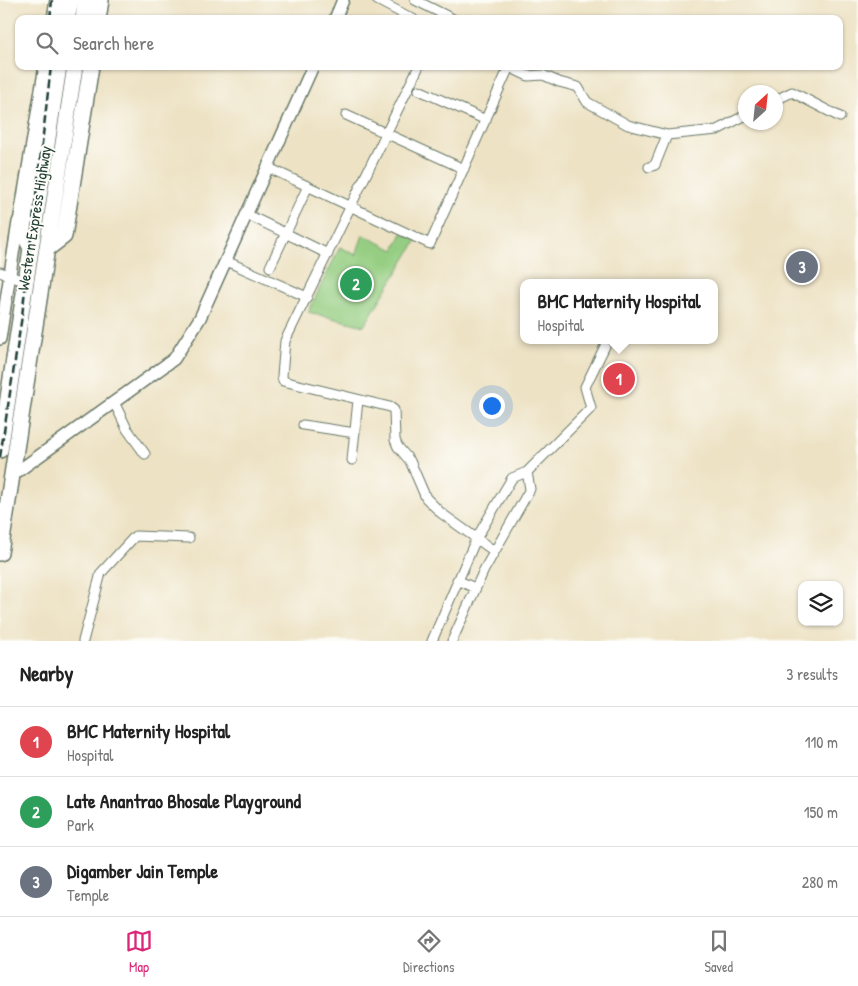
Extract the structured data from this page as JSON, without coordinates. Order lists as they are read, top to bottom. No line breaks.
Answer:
{"streets":{"highway":["Western Express Highway"]},"north":"top right","page":{"search":"Search here","pins":["3","2","1"],"popup":["BMC Maternity Hospital","Hospital"],"heading":["Nearby","3 results"],"list":[{"mark":"1","name":"BMC Maternity Hospital","note":"Hospital","value":"110 m"},{"mark":"2","name":"Late Anantrao Bhosale Playground","note":"Park","value":"150 m"},{"mark":"3","name":"Digamber Jain Temple","note":"Temple","value":"280 m"}],"nav":["Map","Directions","Saved"]}}
